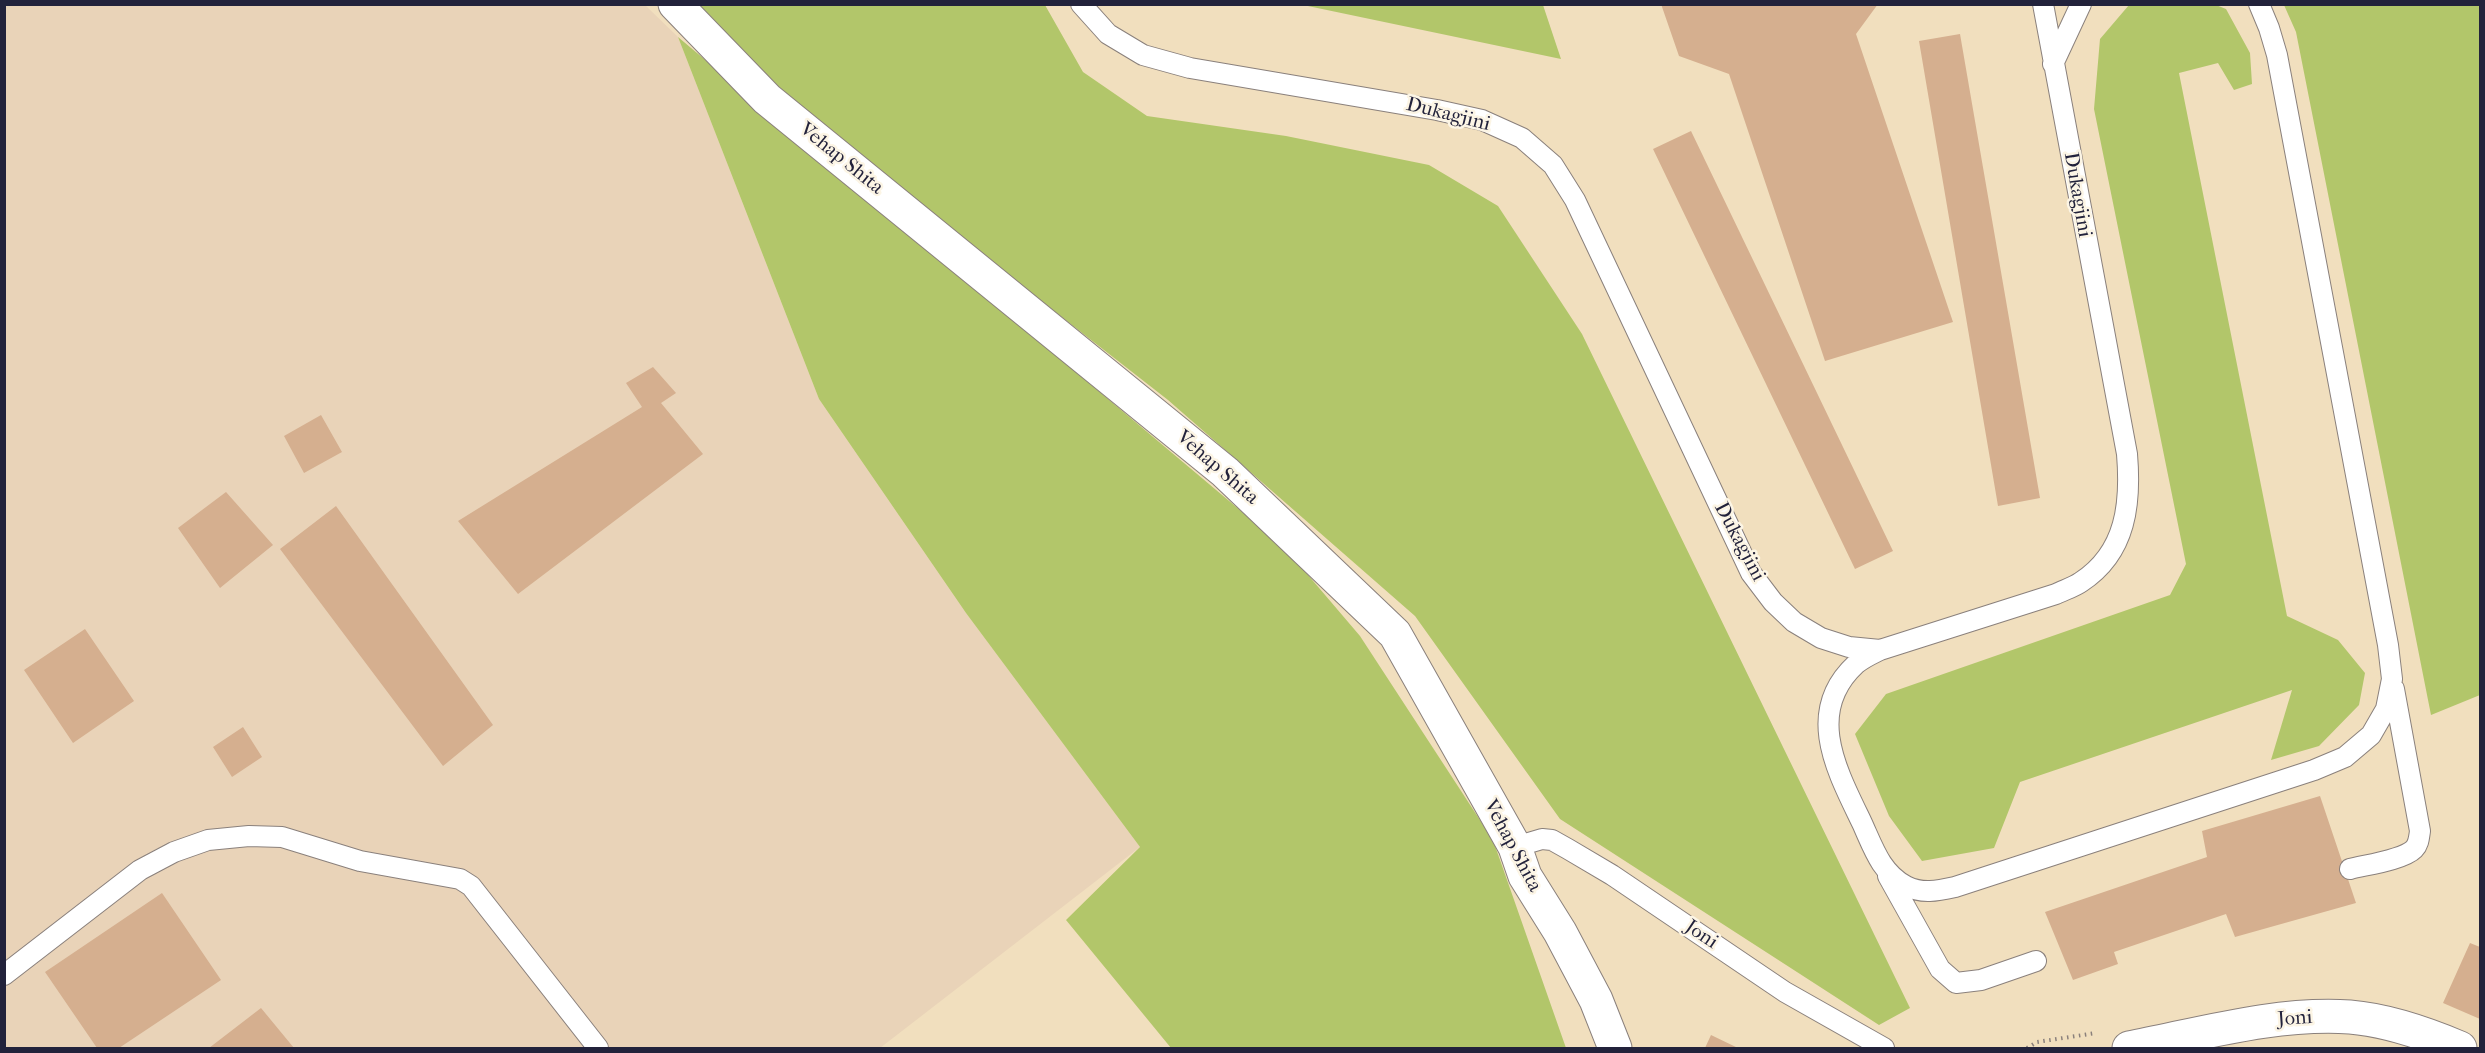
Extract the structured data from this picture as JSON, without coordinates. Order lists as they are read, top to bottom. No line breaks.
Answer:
{"streets":{"street":["Vehap Shita","Joni"],"lane":["Dukagjini"]},"crossings":[["Vehap Shita","Joni"]]}
